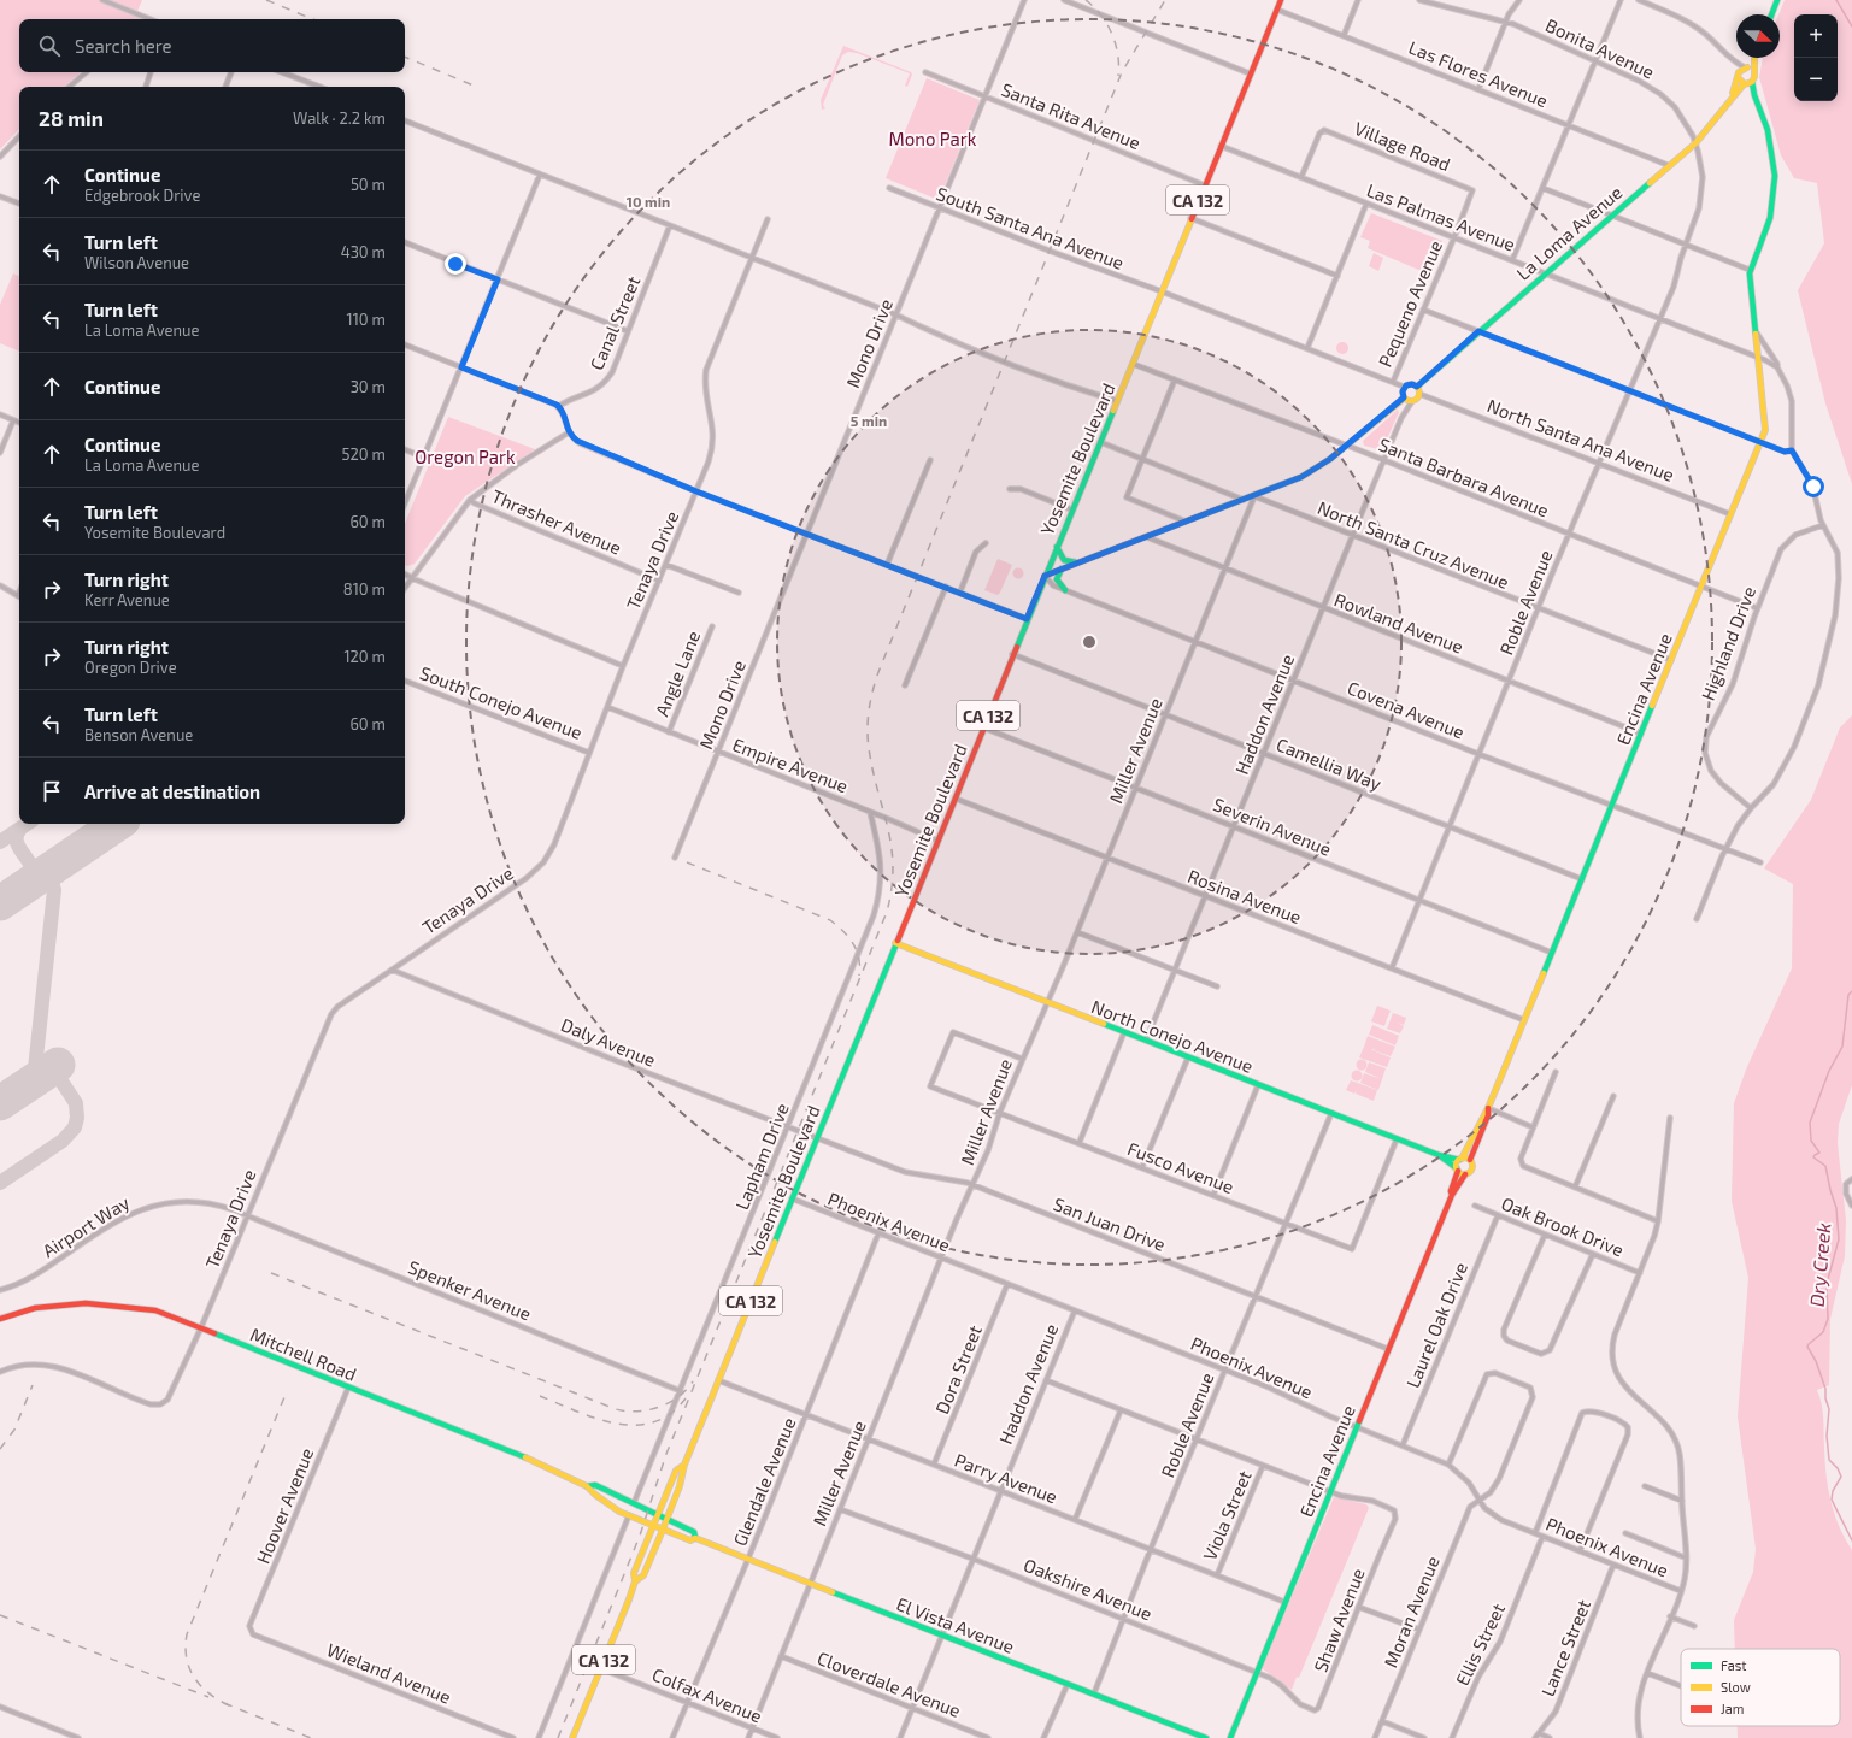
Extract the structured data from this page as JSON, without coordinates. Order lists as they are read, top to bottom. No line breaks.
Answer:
{"streets":{"main road":["CA 132","La Loma Avenue","Yosemite Boulevard","Encina Avenue","North Conejo Avenue","Mitchell Road","El Vista Avenue"],"street":["Bonita Avenue","Las Flores Avenue","Santa Rita Avenue","Village Road","Las Palmas Avenue","South Santa Ana Avenue","Pequeno Avenue","Canal Street","Mono Drive","North Santa Ana Avenue","Santa Barbara Avenue","Thrasher Avenue","North Santa Cruz Avenue","Tenaya Drive","Roble Avenue","Rowland Avenue","Highland Drive","Angle Lane","South Conejo Avenue","Covena Avenue","Haddon Avenue","Miller Avenue","Camellia Way","Empire Avenue","Severin Avenue","Rosina Avenue","Daly Avenue","Lapham Drive","Fusco Avenue","Phoenix Avenue","San Juan Drive","Airport Way","Oak Brook Drive","Spenker Avenue","Laurel Oak Drive","Dora Street","Parry Avenue","Glendale Avenue","Hoover Avenue","Viola Street","Oakshire Avenue","Moran Avenue","Shaw Avenue","Ellis Street","Lance Street","Wieland Avenue","Cloverdale Avenue","Colfax Avenue"]},"crossings":[["Bonita Avenue","La Loma Avenue"],["Bonita Avenue","Roble Avenue"],["Las Flores Avenue","La Loma Avenue"],["Las Flores Avenue","Yosemite Boulevard"],["Santa Rita Avenue","Mono Drive"],["Santa Rita Avenue","Yosemite Boulevard"],["Village Road","Las Palmas Avenue"],["Village Road","Pequeno Avenue"],["Las Palmas Avenue","La Loma Avenue"],["Las Palmas Avenue","Pequeno Avenue"],["Las Palmas Avenue","Yosemite Boulevard"],["Las Palmas Avenue","Roble Avenue"],["Las Palmas Avenue","Encina Avenue"],["South Santa Ana Avenue","Mono Drive"],["South Santa Ana Avenue","Yosemite Boulevard"],["La Loma Avenue","North Santa Ana Avenue"],["La Loma Avenue","Haddon Avenue"],["Mono Drive","Empire Avenue"],["North Santa Ana Avenue","Roble Avenue"],["North Santa Ana Avenue","Encina Avenue"],["North Santa Ana Avenue","Haddon Avenue"],["Yosemite Boulevard","Santa Barbara Avenue"],["Yosemite Boulevard","Covena Avenue"],["Yosemite Boulevard","Camellia Way"],["Yosemite Boulevard","Empire Avenue"],["Yosemite Boulevard","Severin Avenue"],["Yosemite Boulevard","Rosina Avenue"],["Yosemite Boulevard","North Conejo Avenue"],["Yosemite Boulevard","Daly Avenue"],["Yosemite Boulevard","Phoenix Avenue"],["Yosemite Boulevard","San Juan Drive"],["Yosemite Boulevard","Mitchell Road"],["Yosemite Boulevard","Parry Avenue"],["Yosemite Boulevard","El Vista Avenue"],["Yosemite Boulevard","Colfax Avenue"],["Santa Barbara Avenue","Roble Avenue"],["Santa Barbara Avenue","Highland Drive"],["Santa Barbara Avenue","Encina Avenue"],["Santa Barbara Avenue","Haddon Avenue"],["Thrasher Avenue","Tenaya Drive"],["North Santa Cruz Avenue","Roble Avenue"],["North Santa Cruz Avenue","Encina Avenue"],["North Santa Cruz Avenue","Haddon Avenue"],["North Santa Cruz Avenue","Miller Avenue"],["Tenaya Drive","South Conejo Avenue"],["Tenaya Drive","Empire Avenue"],["Tenaya Drive","Daly Avenue"],["Tenaya Drive","Airport Way"],["Tenaya Drive","Spenker Avenue"],["Tenaya Drive","Mitchell Road"],["Roble Avenue","Rowland Avenue"],["Roble Avenue","Covena Avenue"],["Roble Avenue","Camellia Way"],["Roble Avenue","Severin Avenue"],["Roble Avenue","Rosina Avenue"],["Roble Avenue","North Conejo Avenue"],["Roble Avenue","Fusco Avenue"],["Roble Avenue","Phoenix Avenue"],["Roble Avenue","San Juan Drive"],["Roble Avenue","Parry Avenue"],["Roble Avenue","Oakshire Avenue"],["Roble Avenue","El Vista Avenue"],["Rowland Avenue","Encina Avenue"],["Rowland Avenue","Haddon Avenue"],["Rowland Avenue","Miller Avenue"],["Angle Lane","Empire Avenue"],["Encina Avenue","Covena Avenue"],["Encina Avenue","Camellia Way"],["Encina Avenue","Severin Avenue"],["Encina Avenue","Rosina Avenue"],["Encina Avenue","North Conejo Avenue"],["Encina Avenue","Phoenix Avenue"],["Encina Avenue","San Juan Drive"],["Encina Avenue","Parry Avenue"],["Encina Avenue","Oakshire Avenue"],["Encina Avenue","Shaw Avenue"],["Covena Avenue","Haddon Avenue"],["Covena Avenue","Miller Avenue"],["Haddon Avenue","Camellia Way"],["Haddon Avenue","Severin Avenue"],["Haddon Avenue","Rosina Avenue"],["Haddon Avenue","North Conejo Avenue"],["Haddon Avenue","Phoenix Avenue"],["Haddon Avenue","Parry Avenue"],["Haddon Avenue","Oakshire Avenue"],["Haddon Avenue","El Vista Avenue"],["Haddon Avenue","Cloverdale Avenue"],["Miller Avenue","Camellia Way"],["Miller Avenue","Severin Avenue"],["Miller Avenue","Rosina Avenue"],["Miller Avenue","North Conejo Avenue"],["Miller Avenue","Fusco Avenue"],["Miller Avenue","Phoenix Avenue"],["Miller Avenue","San Juan Drive"],["Miller Avenue","Parry Avenue"],["Miller Avenue","Oakshire Avenue"],["Miller Avenue","El Vista Avenue"],["Miller Avenue","Cloverdale Avenue"],["Miller Avenue","Colfax Avenue"],["Empire Avenue","Lapham Drive"],["North Conejo Avenue","Fusco Avenue"],["Daly Avenue","Lapham Drive"],["Daly Avenue","San Juan Drive"],["Lapham Drive","Spenker Avenue"],["Lapham Drive","Mitchell Road"],["Phoenix Avenue","Laurel Oak Drive"],["Phoenix Avenue","Dora Street"],["Phoenix Avenue","Glendale Avenue"],["Phoenix Avenue","Moran Avenue"],["Phoenix Avenue","Ellis Street"],["Phoenix Avenue","Lance Street"],["Airport Way","Spenker Avenue"],["Oak Brook Drive","Laurel Oak Drive"],["Mitchell Road","Hoover Avenue"],["Mitchell Road","El Vista Avenue"],["Dora Street","Parry Avenue"],["Parry Avenue","Glendale Avenue"],["Parry Avenue","Viola Street"],["Glendale Avenue","El Vista Avenue"],["Glendale Avenue","Colfax Avenue"],["Hoover Avenue","Wieland Avenue"],["Oakshire Avenue","Shaw Avenue"]],"water":["Dry Creek"],"parks":["Mono Park","Oregon Park"],"legend":["Fast","Slow","Jam"],"north":"right","page":{"map_buttons":["+","−"],"search":"Search here","heading":["28 min","Walk · 2.2 km"],"list":[["Continue","Edgebrook Drive","50 m"],["Turn left","Wilson Avenue","430 m"],["Turn left","La Loma Avenue","110 m"],["Continue","30 m"],["Continue","La Loma Avenue","520 m"],["Turn left","Yosemite Boulevard","60 m"],["Turn right","Kerr Avenue","810 m"],["Turn right","Oregon Drive","120 m"],["Turn left","Benson Avenue","60 m"],"Arrive at destination"]},"rings":["10 min","5 min"]}
